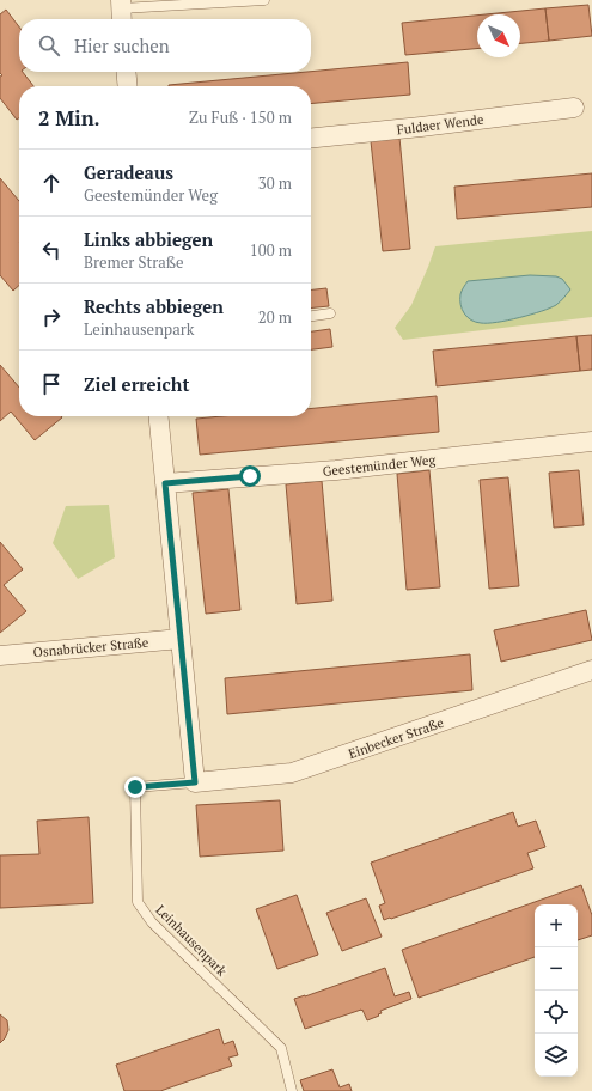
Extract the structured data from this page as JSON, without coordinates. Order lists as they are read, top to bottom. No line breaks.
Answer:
{"streets":{"street":["Fuldaer Wende","Geestemünder Weg","Osnabrücker Straße","Einbecker Straße"],"lane":["Leinhausenpark"]},"crossings":[["Einbecker Straße","Leinhausenpark"]],"north":"bottom right","page":{"search":"Hier suchen","heading":["2 Min.","Zu Fuß · 150 m"],"list":[["Geradeaus","Geestemünder Weg","30 m"],["Links abbiegen","Bremer Straße","100 m"],["Rechts abbiegen","Leinhausenpark","20 m"],"Ziel erreicht"],"map_buttons":["+","−"]}}
